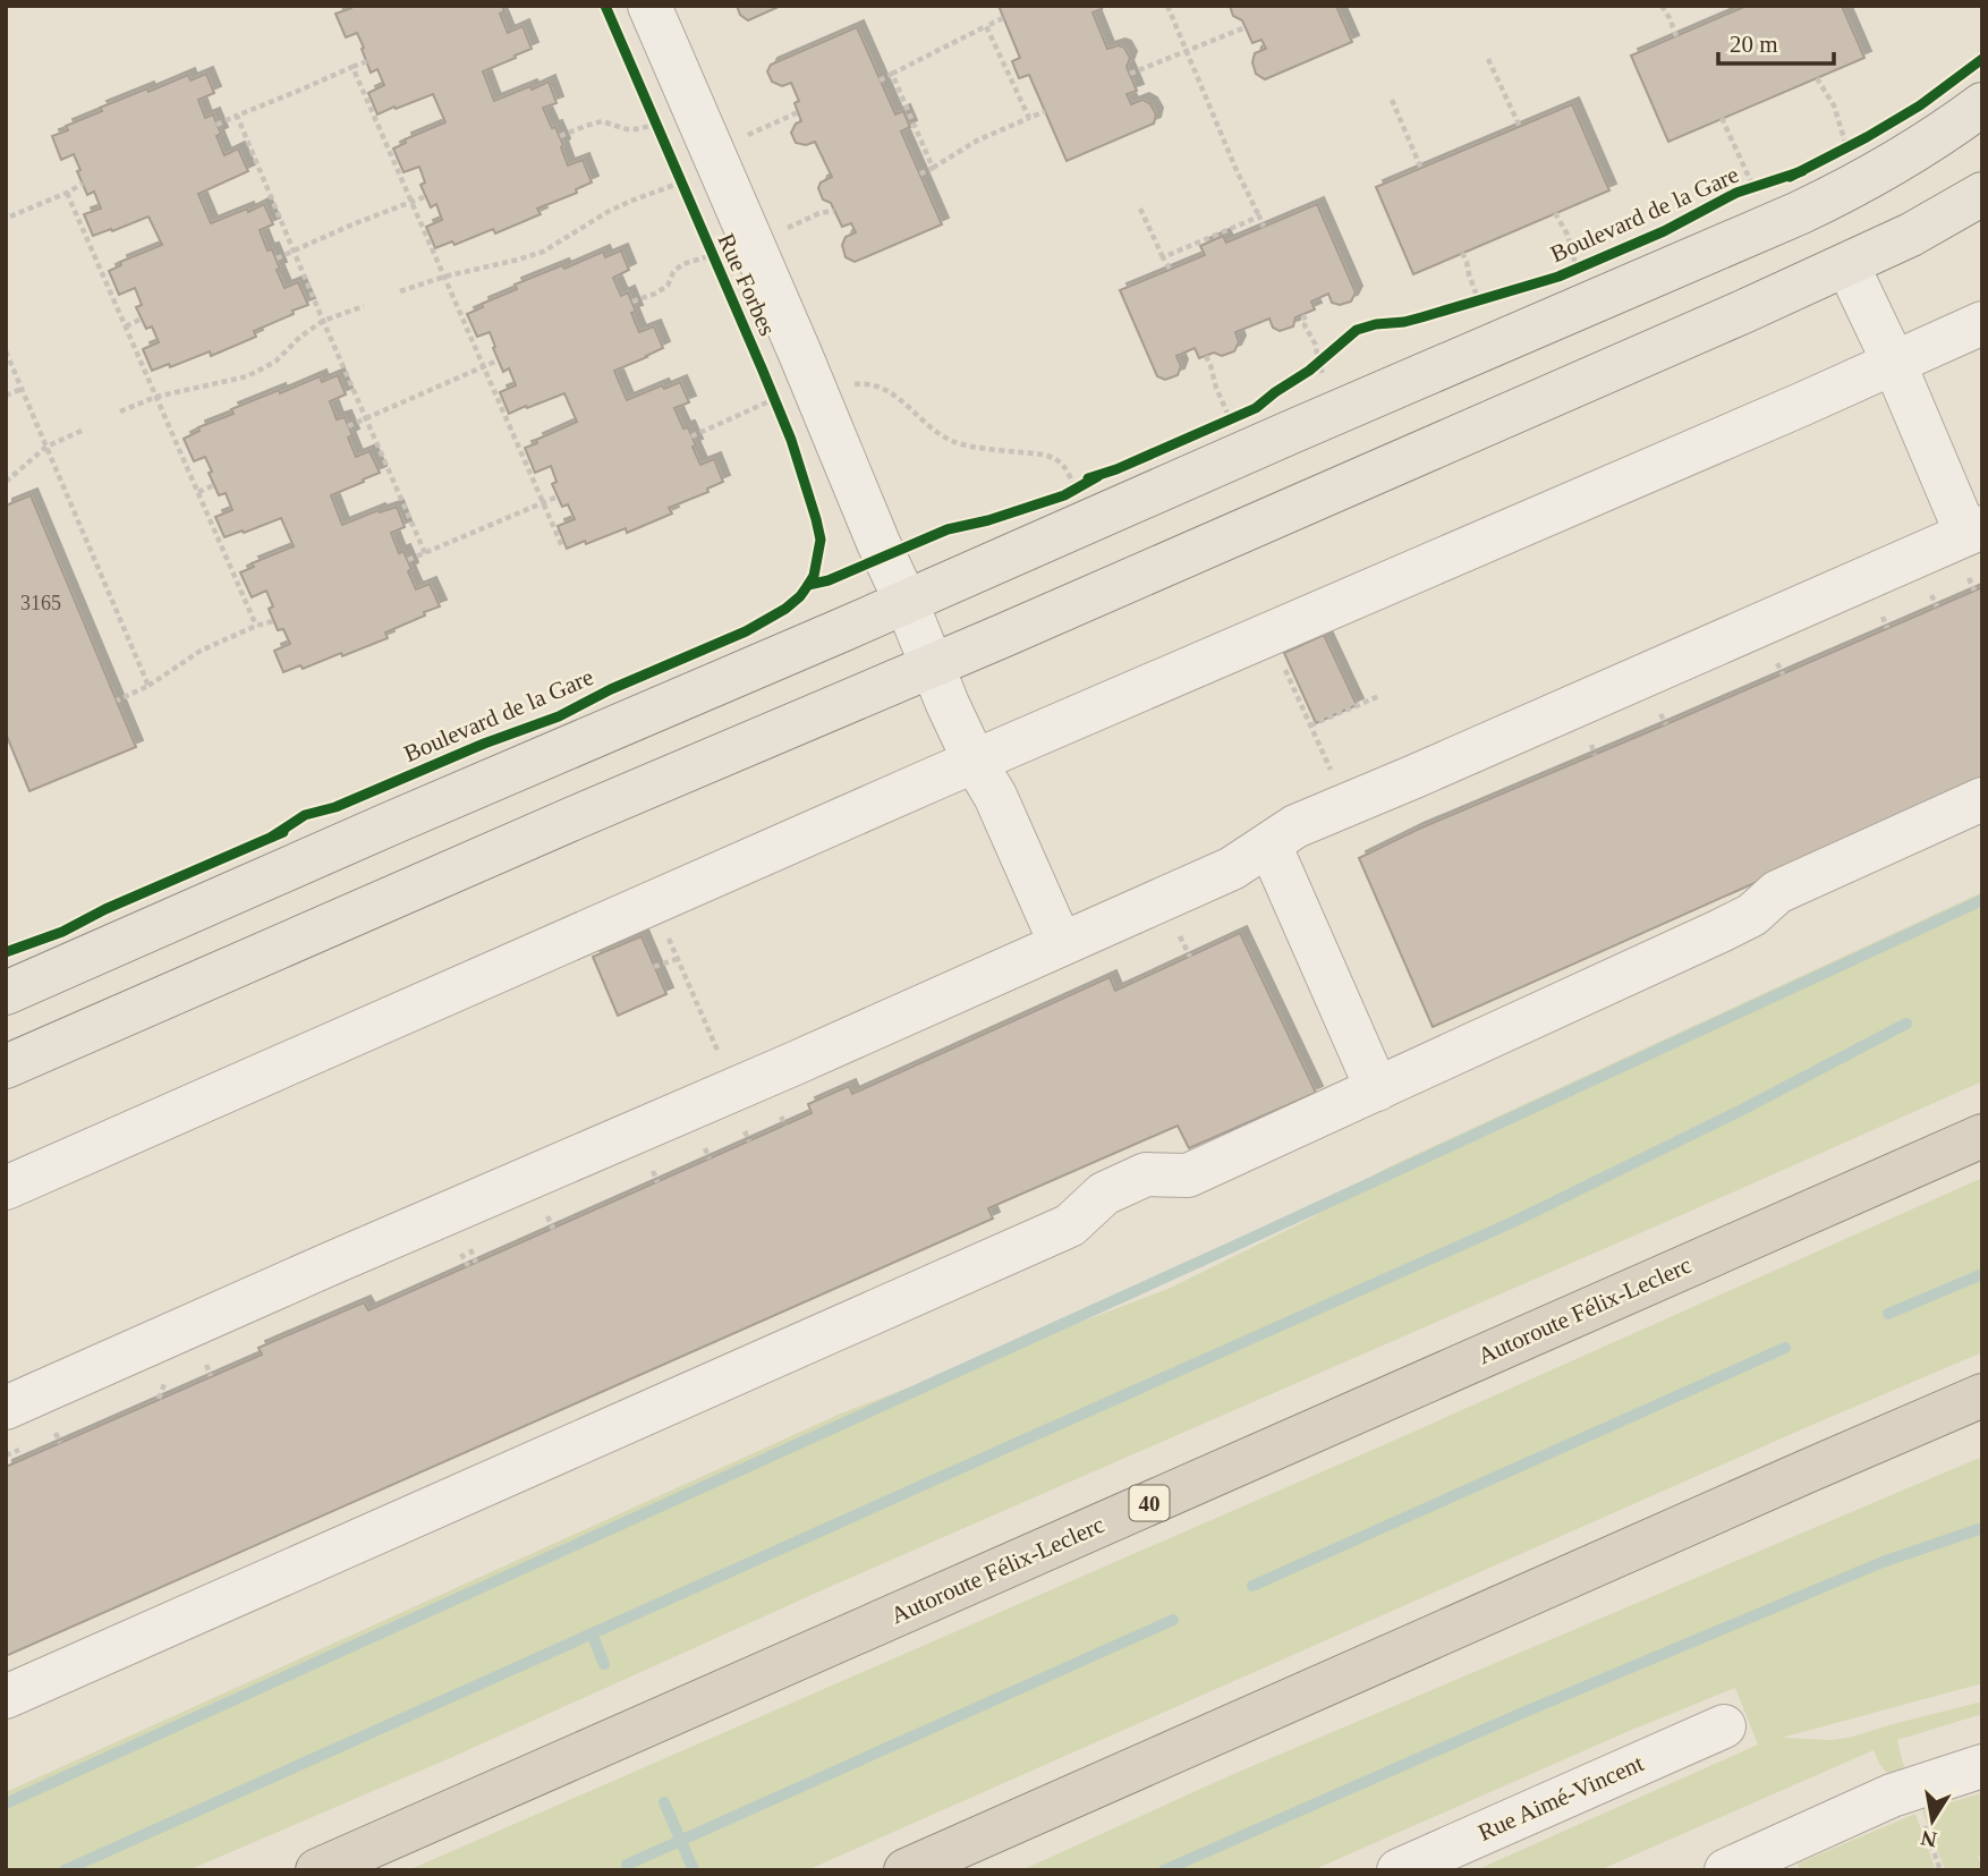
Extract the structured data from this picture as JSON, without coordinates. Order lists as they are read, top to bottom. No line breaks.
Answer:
{"streets":{"highway":["Autoroute Félix-Leclerc","40"],"street":["Rue Forbes","Rue Aimé-Vincent"],"cycle path":["Boulevard de la Gare"]},"house_numbers":["3165"],"scale_bar":"20 m","north":"bottom"}
